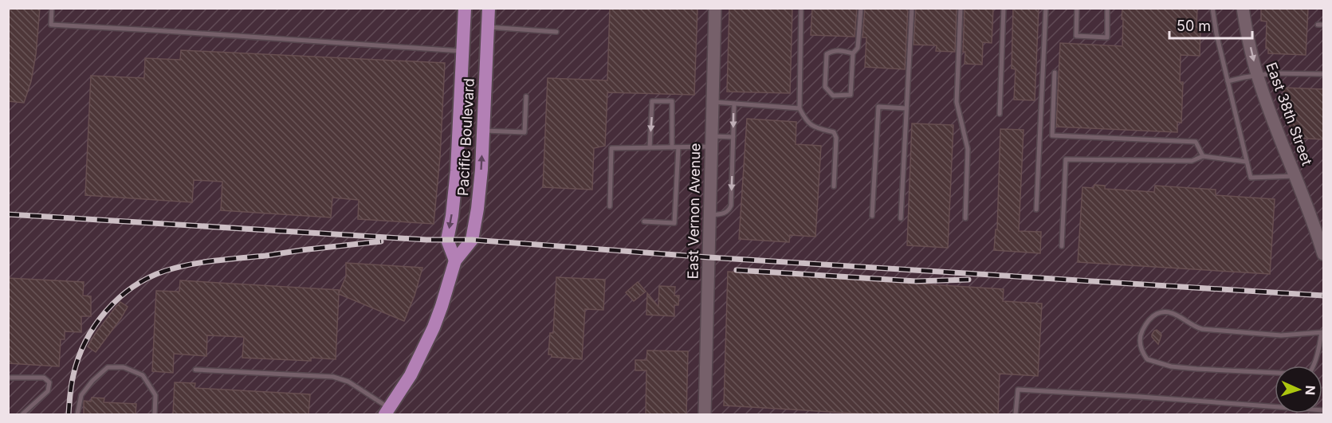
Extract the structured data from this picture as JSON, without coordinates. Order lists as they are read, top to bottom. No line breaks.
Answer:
{"streets":{"main road":["Pacific Boulevard"],"street":["East 38th Street","East Vernon Avenue"]},"scale_bar":"50 m","north":"right"}
